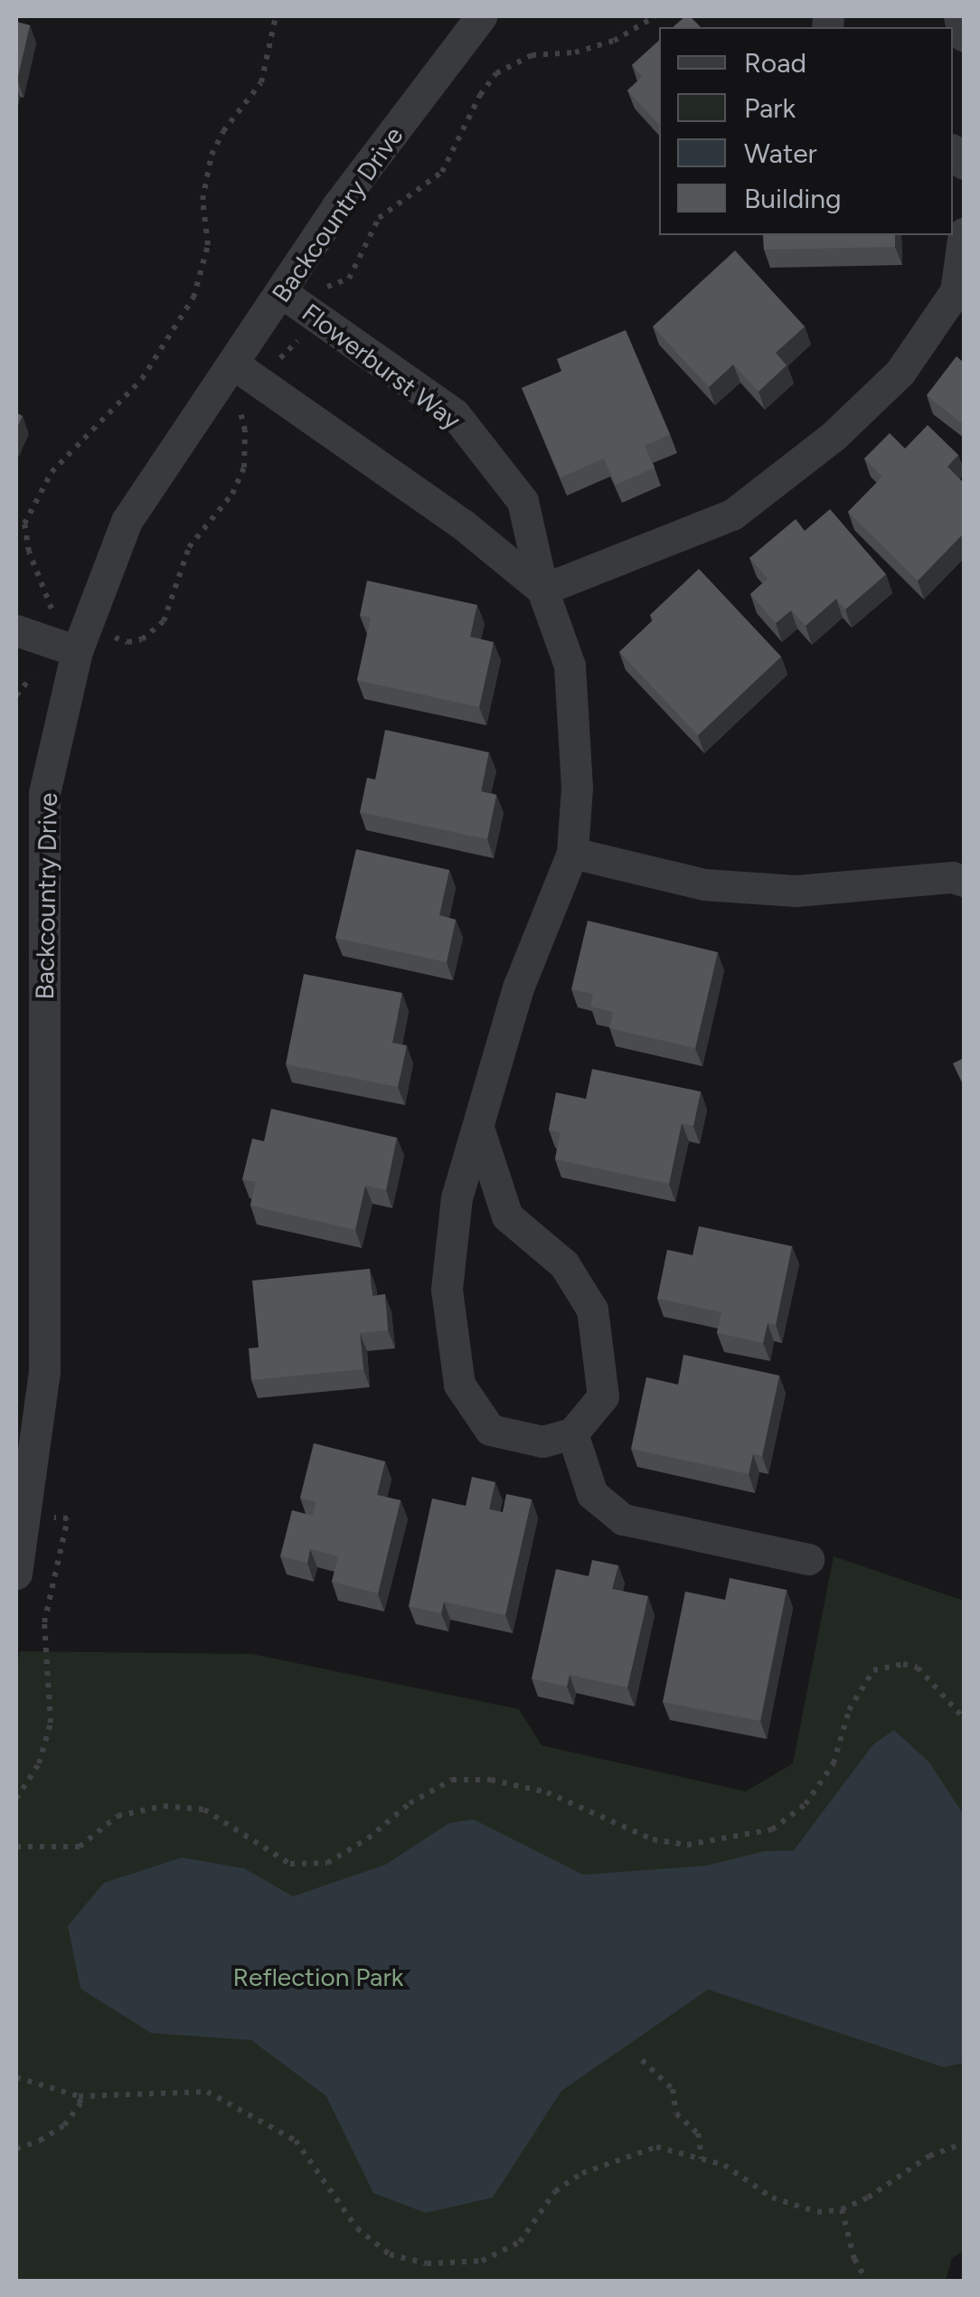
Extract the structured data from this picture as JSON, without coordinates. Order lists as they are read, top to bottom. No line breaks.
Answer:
{"streets":{"street":["Backcountry Drive","Flowerburst Way"]},"crossings":[["Backcountry Drive","Flowerburst Way"]],"parks":["Reflection Park"],"legend":["Road","Park","Water","Building"]}
